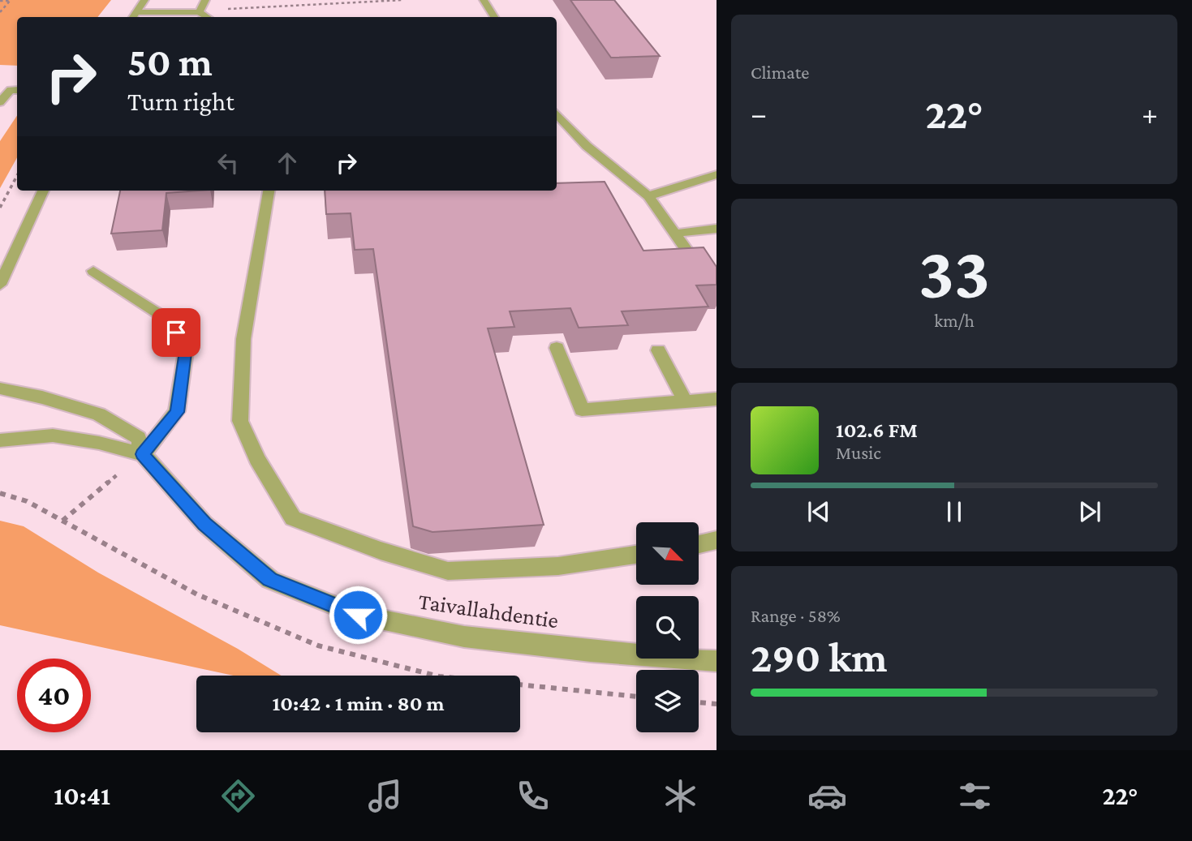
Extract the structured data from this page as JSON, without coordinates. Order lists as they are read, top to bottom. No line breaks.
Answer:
{"streets":{"street":["Taivallahdentie"]},"north":"bottom right","page":{"tile":["Climate",["33","km/h"],["Range · 58%","290 km"]],"turn":["50 m","Turn right"],"heat":["−","22°","+"],"song":["102.6 FM","Music"],"limit":"40","trip":"10:42 · 1 min · 80 m","tabs":["10:41","22°"]}}
